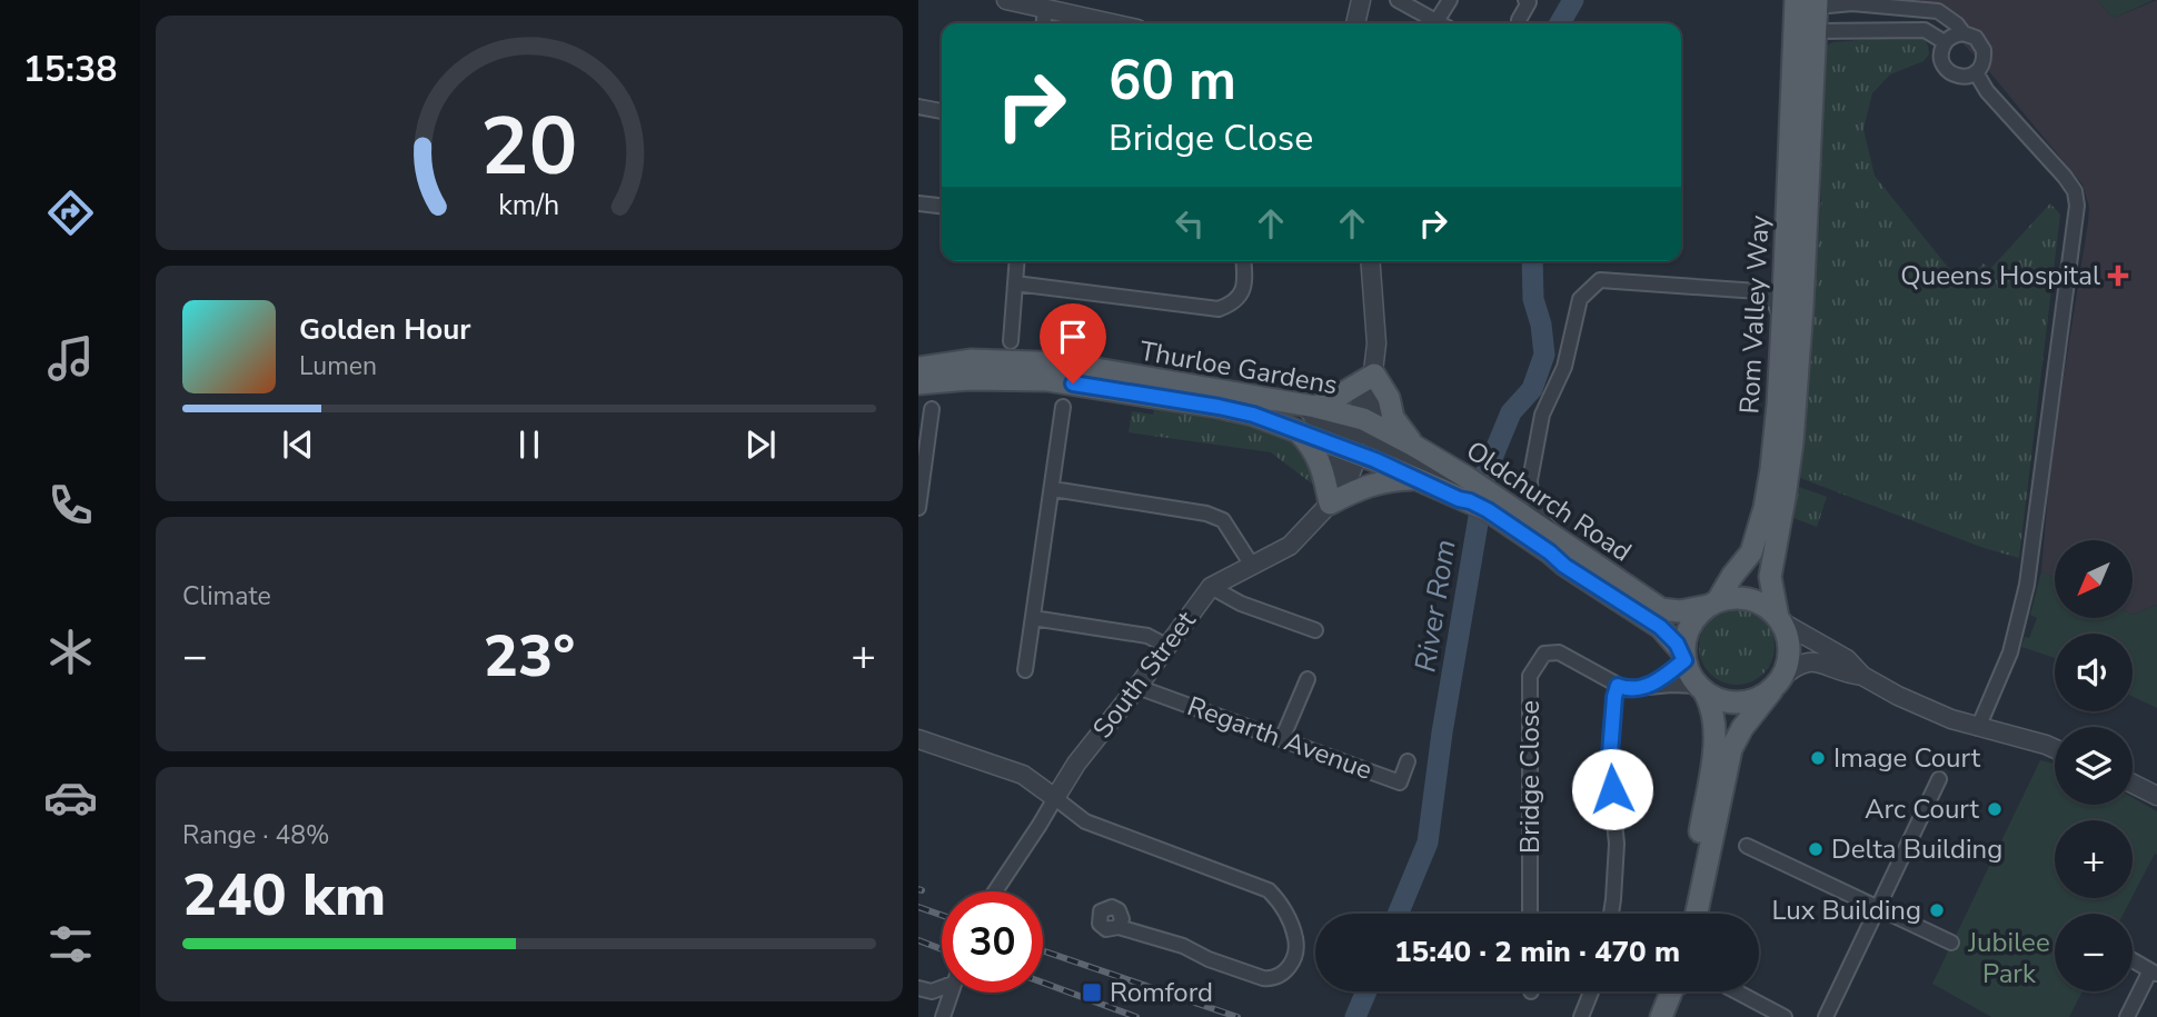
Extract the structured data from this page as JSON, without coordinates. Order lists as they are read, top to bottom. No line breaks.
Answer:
{"streets":{"main road":["Rom Valley Way","Thurloe Gardens","Oldchurch Road"],"street":["South Street","Regarth Avenue","Bridge Close"]},"crossings":[["Rom Valley Way","Oldchurch Road"],["Rom Valley Way","Bridge Close"],["Thurloe Gardens","Oldchurch Road"],["Thurloe Gardens","South Street"],["Oldchurch Road","South Street"],["Oldchurch Road","Bridge Close"],["South Street","Regarth Avenue"]],"water":["River Rom"],"parks":["Jubilee Park"],"places":{"health":["Queens Hospital"],"other":["Image Court","Arc Court","Delta Building","Lux Building"],"transit":["Romford"]},"north":"bottom left","page":{"tabs":"15:38","turn":["60 m","Bridge Close"],"song":["Golden Hour","Lumen"],"tile":["Climate",["Range · 48%","240 km"]],"map_buttons":["+","−"],"heat":["−","23°","+"],"limit":"30","trip":"15:40 · 2 min · 470 m","gauge":["20","km/h"]}}
